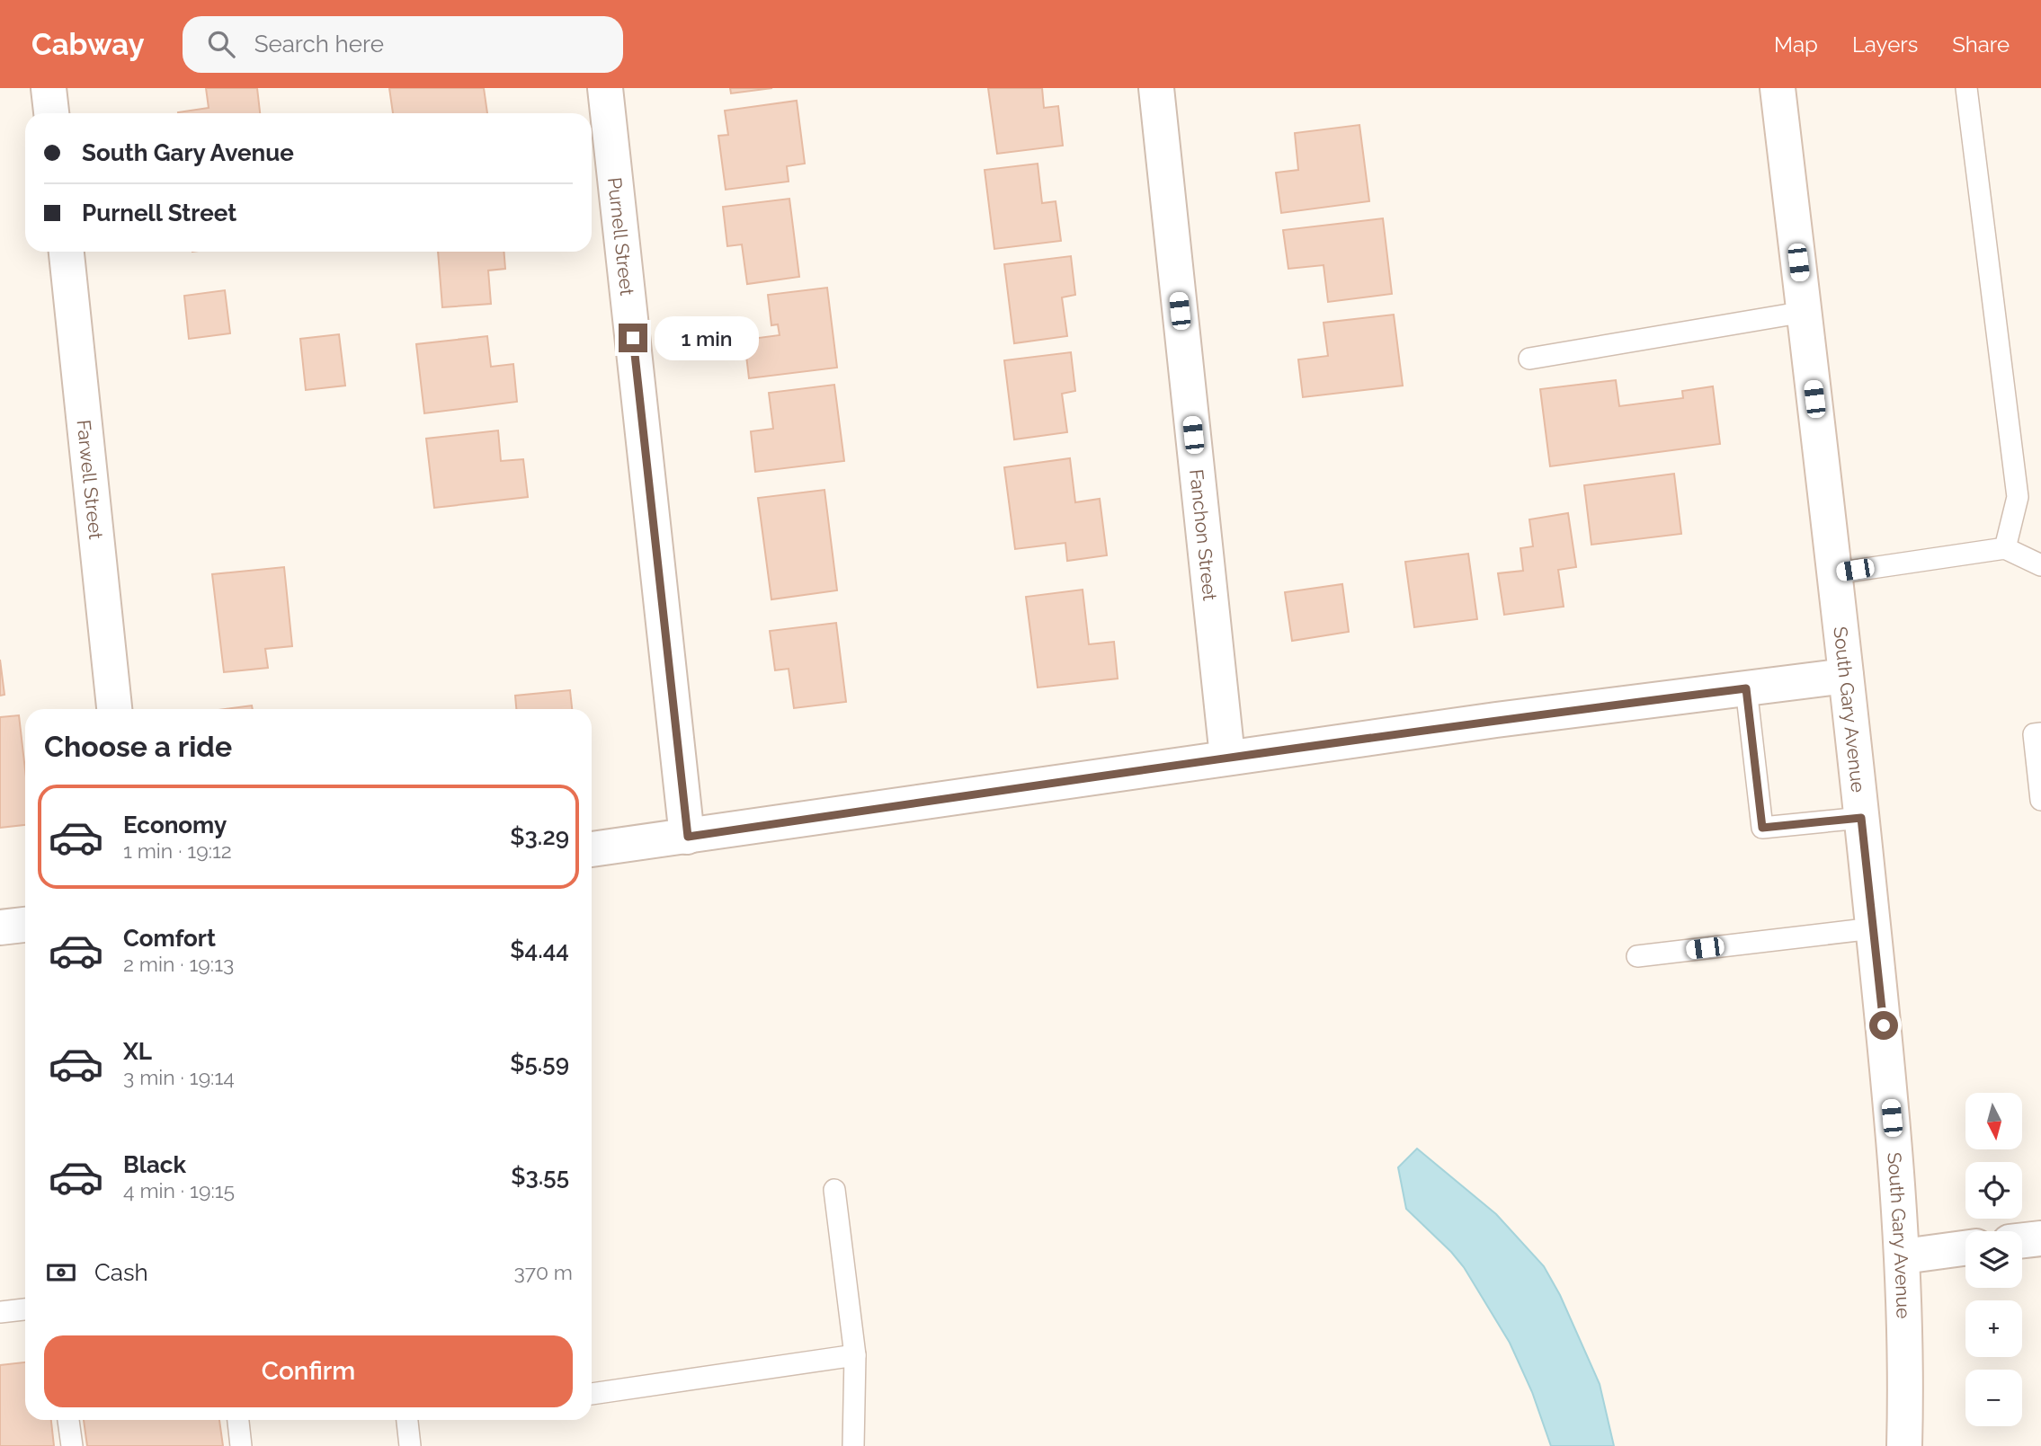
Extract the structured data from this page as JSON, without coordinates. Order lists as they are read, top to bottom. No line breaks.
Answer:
{"streets":{"street":["Purnell Street","Farwell Street","Fanchon Street","South Gary Avenue"]},"north":"bottom","page":{"header":"Cabway","search":"Search here","nav":["Map","Layers","Share"],"banner":["South Gary Avenue","Purnell Street"],"bubble":"1 min","heading":"Choose a ride","list":[{"name":"Economy","note":"1 min · 19:12","value":"$3.29"},{"name":"Comfort","note":"2 min · 19:13","value":"$4.44"},{"name":"XL","note":"3 min · 19:14","value":"$5.59"},{"name":"Black","note":"4 min · 19:15","value":"$3.55"}],"map_buttons":["+","−"],"pay":["Cash","370 m"],"buttons":"Confirm"}}
